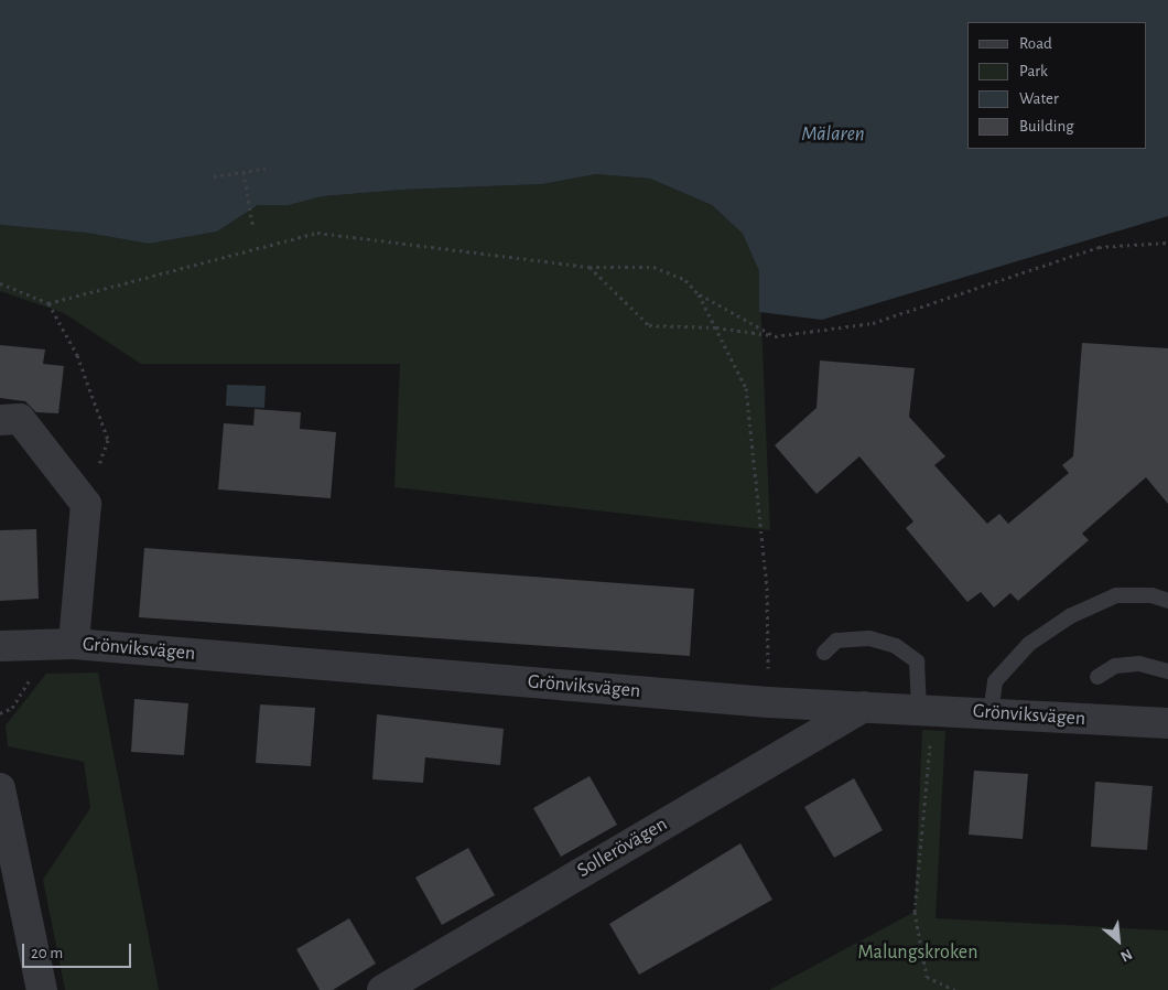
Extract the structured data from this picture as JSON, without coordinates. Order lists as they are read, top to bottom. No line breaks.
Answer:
{"streets":{"street":["Grönviksvägen","Sollerövägen"]},"crossings":[["Grönviksvägen","Sollerövägen"]],"water":["Mälaren"],"parks":["Malungskroken"],"legend":["Road","Park","Water","Building"],"scale_bar":"20 m","north":"bottom right"}
